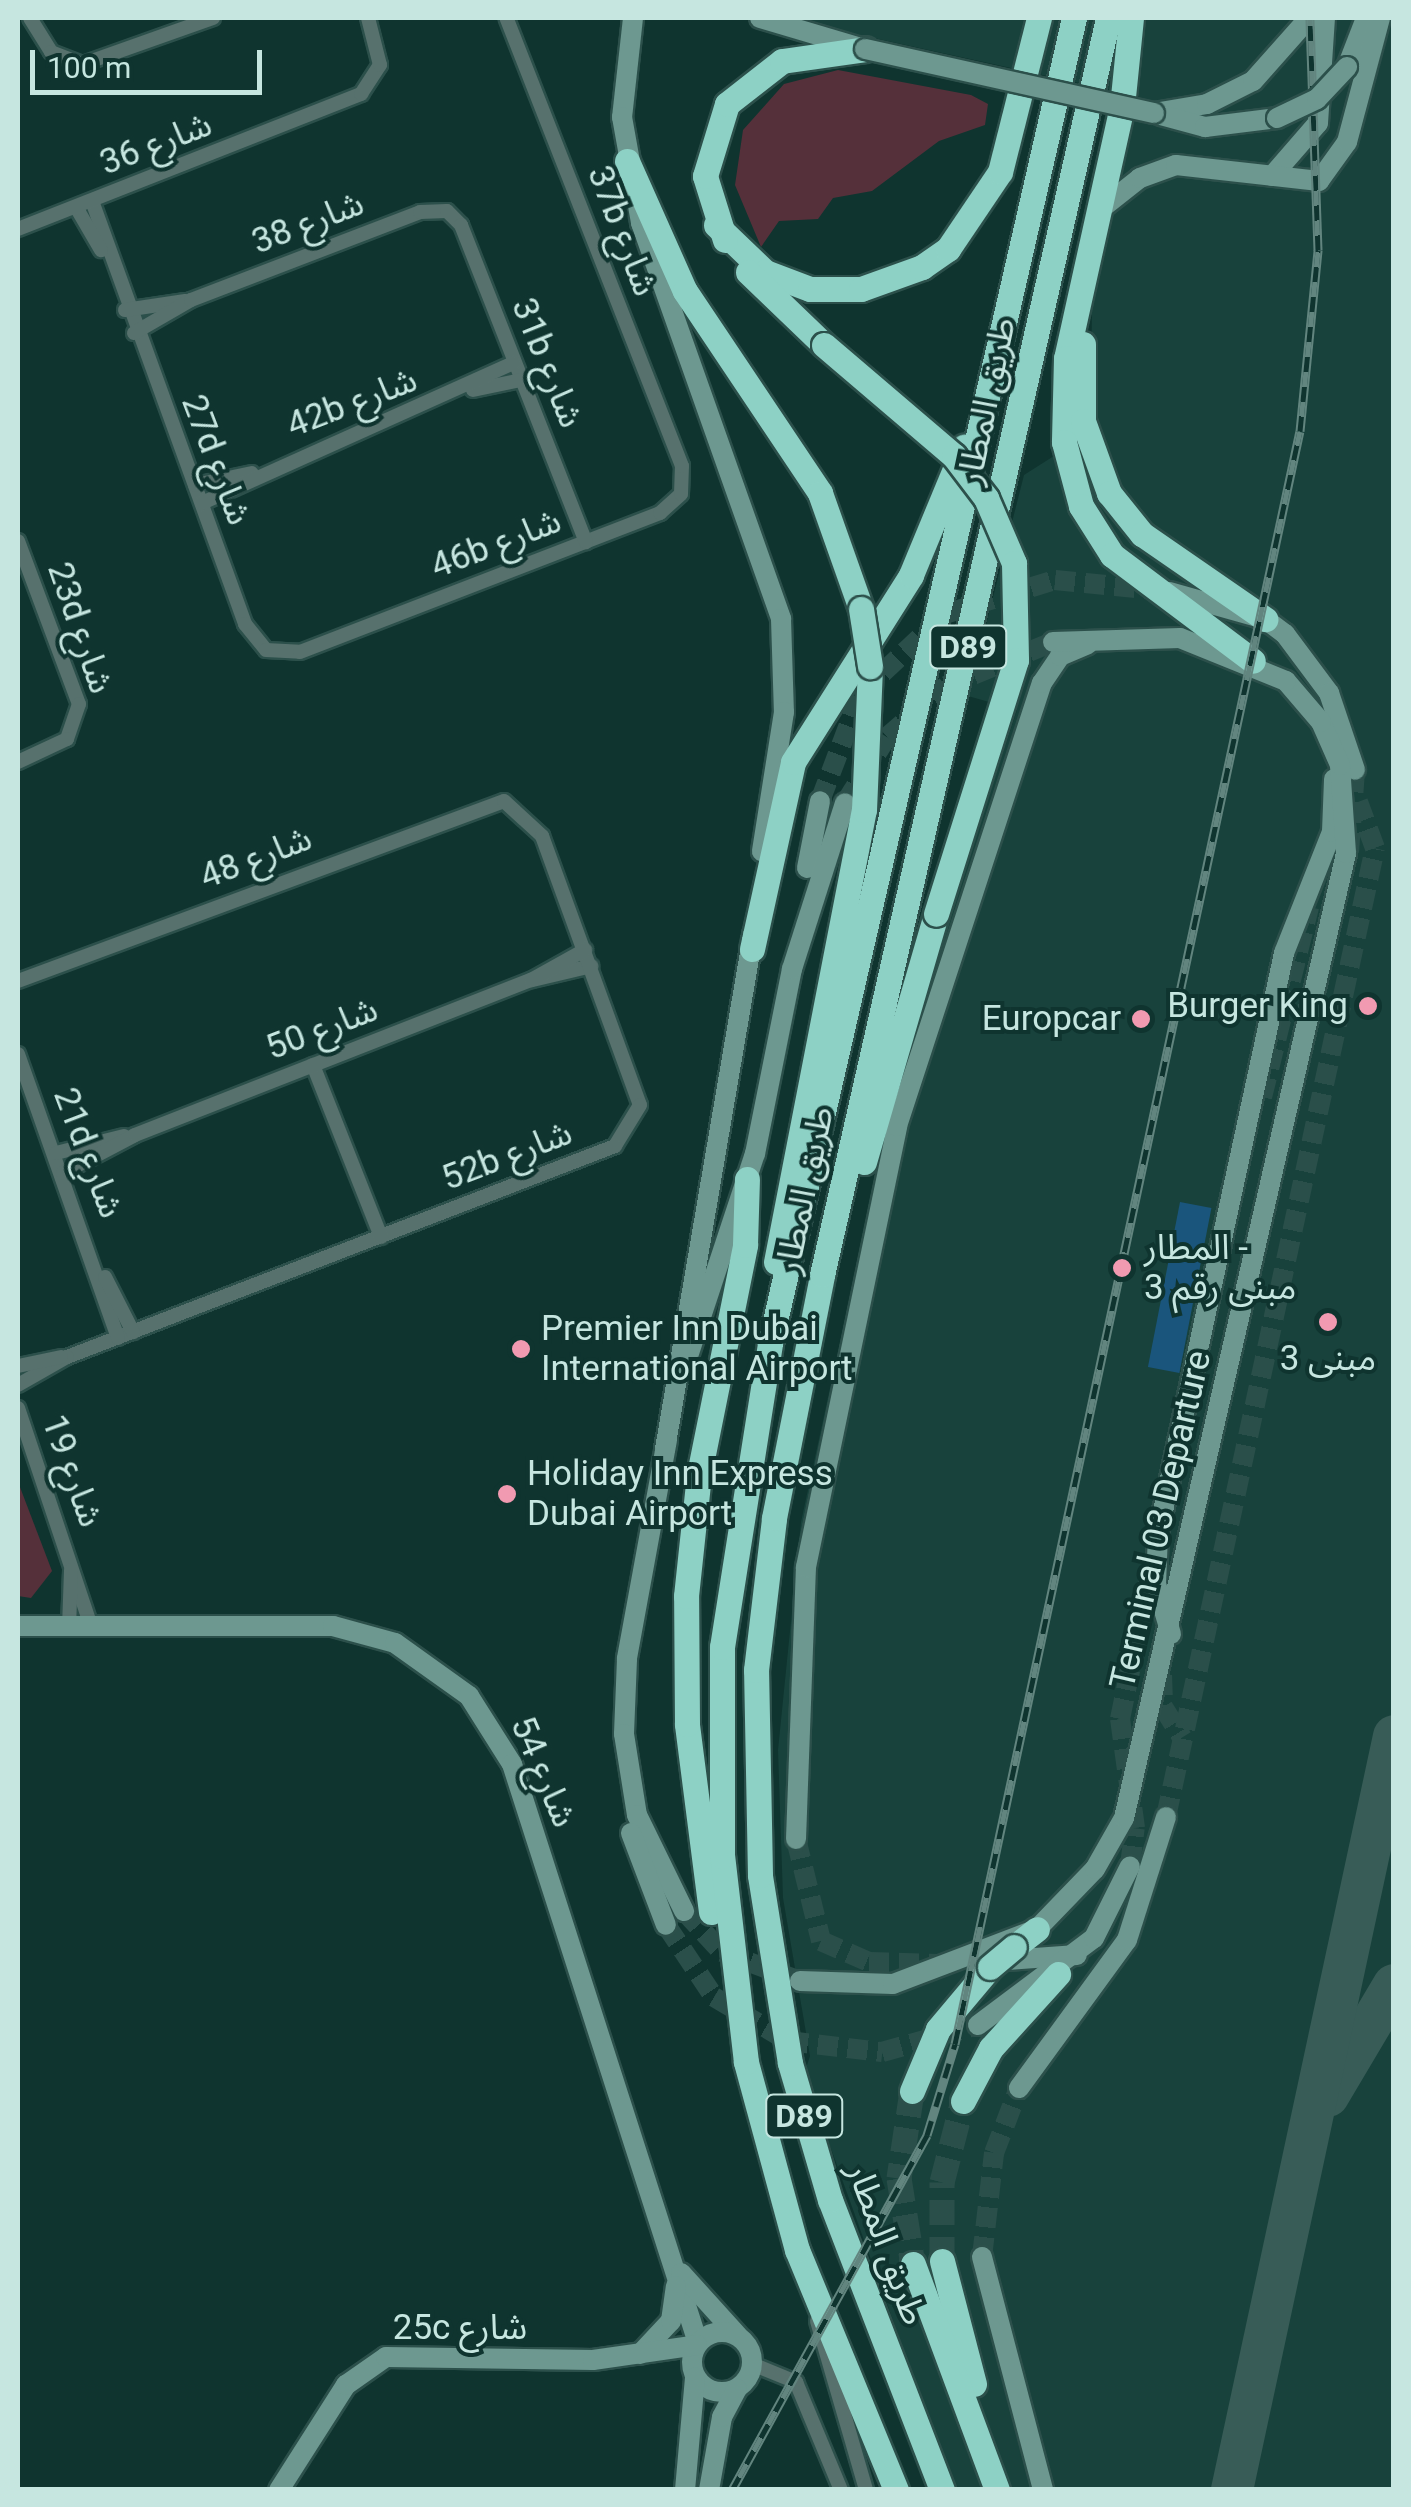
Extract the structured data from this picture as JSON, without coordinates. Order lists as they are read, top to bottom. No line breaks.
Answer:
{"streets":{"highway":["طريق المطار","D89"],"main road":["Terminal 03 Departure","شارع 54","25c شارع"],"street":["شارع 36","شارع 38","37b شارع","31b شارع","42b شارع","27d شارع","46b شارع","23d شارع","شارع 48","شارع 50","21d شارع","52b شارع","شارع 19"]},"crossings":[["شارع 36","27d شارع"],["شارع 38","31b شارع"],["شارع 38","27d شارع"],["37b شارع","46b شارع"],["31b شارع","42b شارع"],["31b شارع","46b شارع"],["42b شارع","27d شارع"],["27d شارع","46b شارع"],["شارع 48","52b شارع"],["شارع 50","21d شارع"],["21d شارع","52b شارع"],["شارع 19","شارع 54"],["شارع 54","25c شارع"]],"places":["Burger King","Europcar","المطار - مبنى رقم 3","مبنى 3","Premier Inn Dubai International Airport","Holiday Inn Express Dubai Airport"],"scale_bar":"100 m"}
